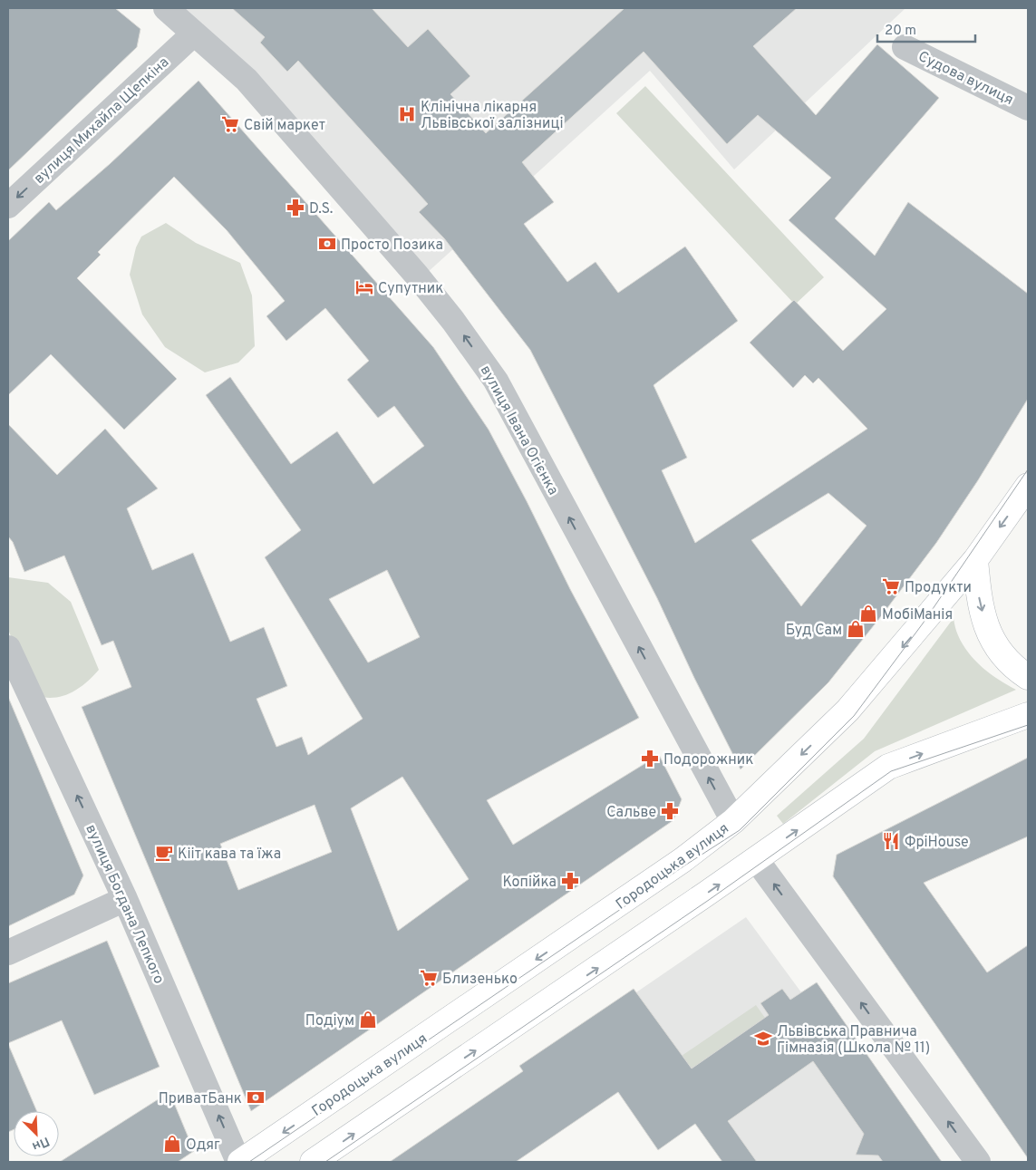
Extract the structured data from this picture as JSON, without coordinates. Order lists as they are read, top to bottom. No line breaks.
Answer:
{"streets":{"main road":["Городоцька вулиця"],"street":["Судова вулиця","вулиця Михайла Щепкіна","вулиця Івана Огієнка","вулиця Богдана Лепкого"]},"crossings":[["вулиця Михайла Щепкіна","вулиця Івана Огієнка"],["вулиця Івана Огієнка","Городоцька вулиця"],["Городоцька вулиця","вулиця Богдана Лепкого"]],"one_way":["вулиця Михайла Щепкіна","вулиця Івана Огієнка","вулиця Богдана Лепкого"],"places":{"hospital":["Клінічна лікарня Львівської залізниці"],"supermarket":["Свій маркет","Продукти","Близенько"],"pharmacy":["D.S.","Подорожник","Сальве","Копійка"],"bank":["Просто Позика","ПриватБанк"],"hotel":["Супутник"],"shop":["МобіМанія","Буд Сам","Подіум","Одяг"],"restaurant":["ФріHouse"],"cafe":["Кііт кава та їжа"],"school or university":["Львівська Правнича Гімназія (Школа № 11)"]},"scale_bar":"20 m","north":"bottom right"}
